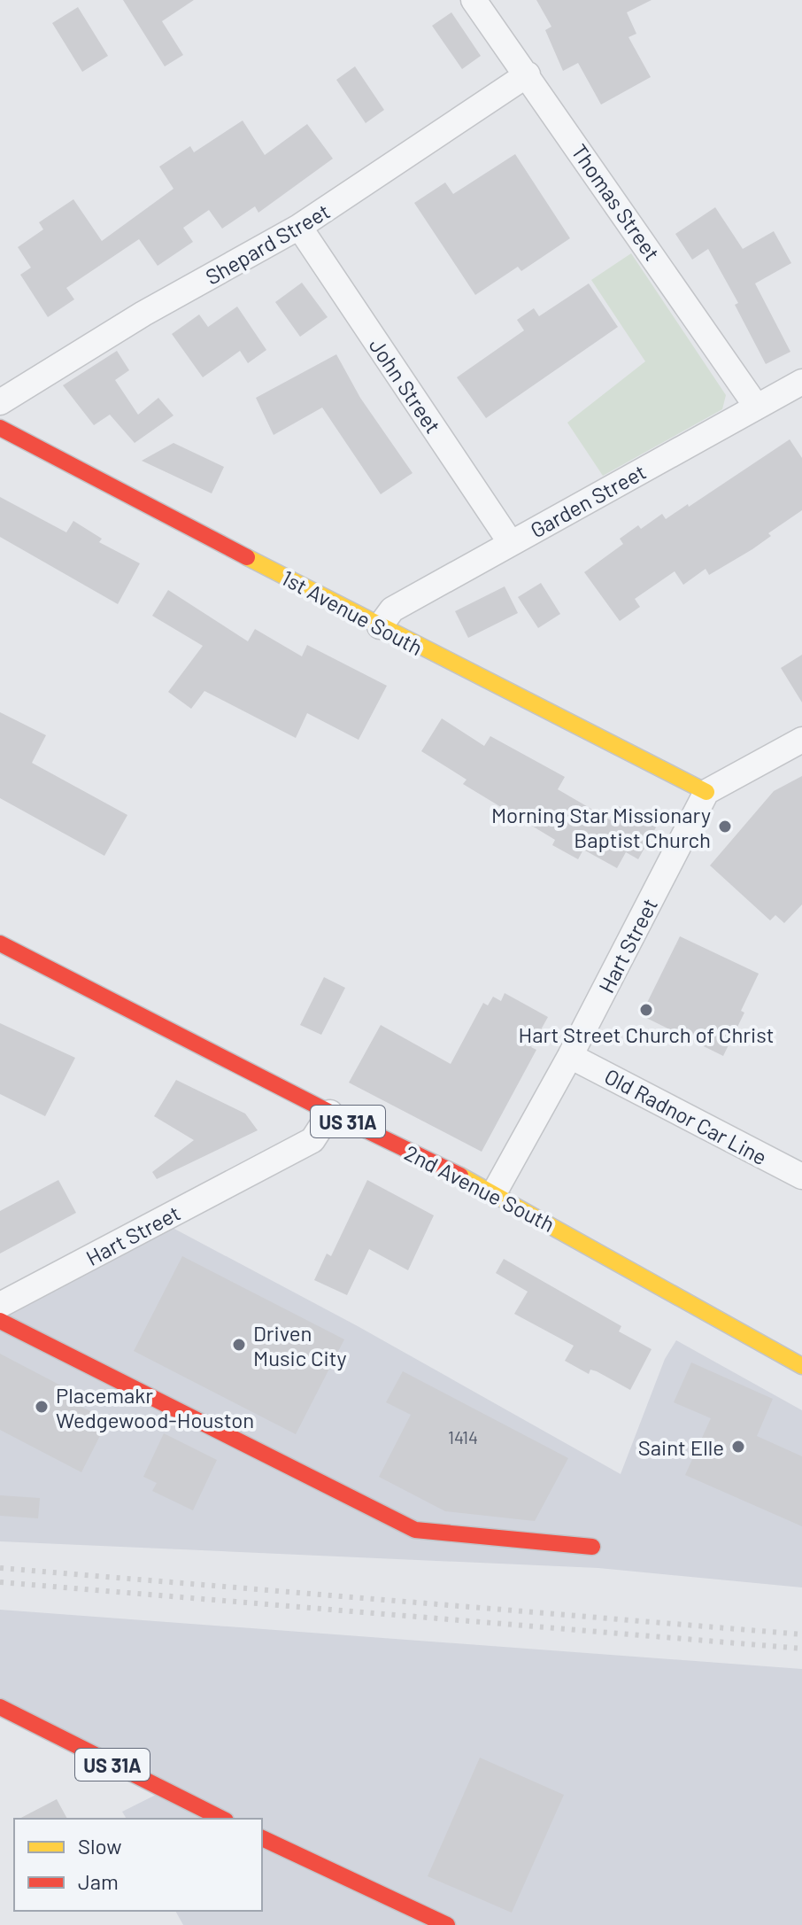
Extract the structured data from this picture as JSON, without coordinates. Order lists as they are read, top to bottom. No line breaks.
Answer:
{"streets":{"street":["Thomas Street","Shepard Street","John Street","Garden Street","1st Avenue South","Hart Street","Old Radnor Car Line","US 31A","2nd Avenue South"]},"crossings":[["Thomas Street","Shepard Street"],["Thomas Street","Garden Street"],["Shepard Street","John Street"],["John Street","Garden Street"],["Garden Street","1st Avenue South"],["1st Avenue South","Hart Street"],["Hart Street","Old Radnor Car Line"],["Hart Street","2nd Avenue South"]],"places":["Morning Star Missionary Baptist Church","Hart Street Church of Christ","Driven Music City","Placemakr Wedgewood-Houston","Saint Elle"],"house_numbers":["1414"],"legend":["Slow","Jam"]}
